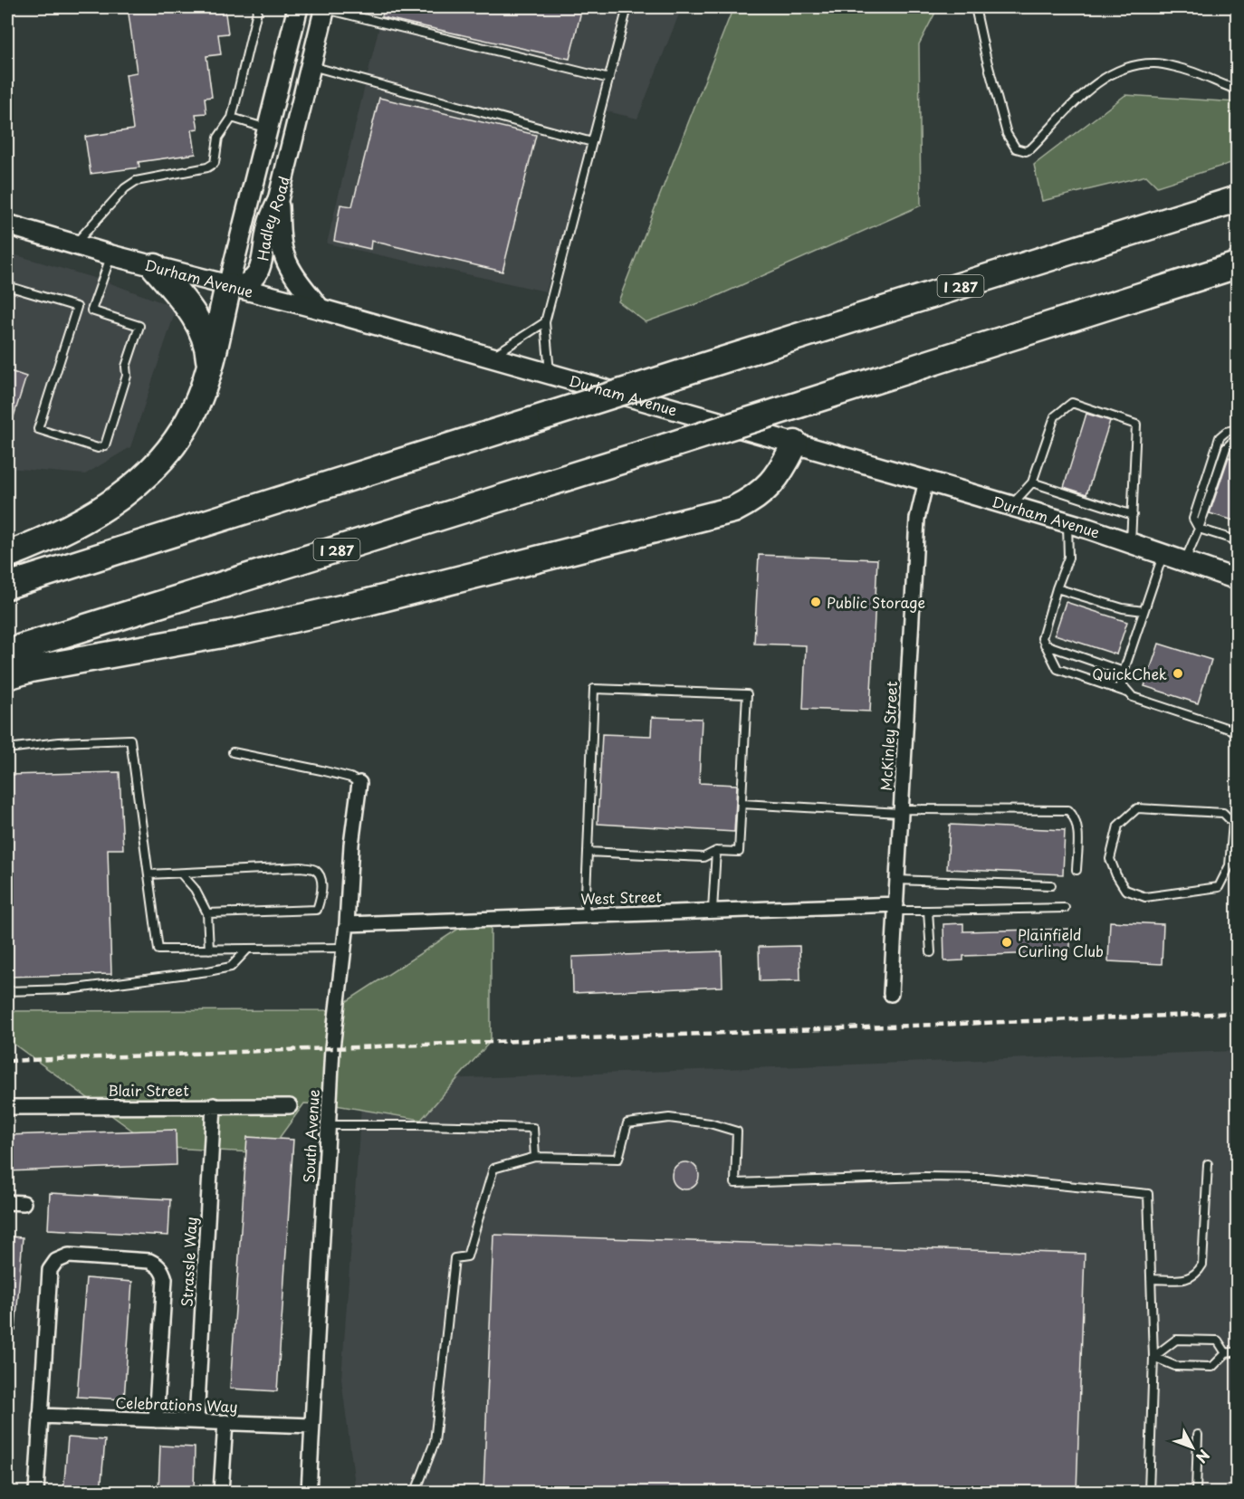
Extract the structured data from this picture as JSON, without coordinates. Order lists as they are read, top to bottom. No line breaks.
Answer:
{"streets":{"highway":["I 287"],"main road":["Hadley Road","Durham Avenue"],"street":["McKinley Street","West Street","Blair Street","South Avenue","Strassle Way","Celebrations Way"]},"crossings":[["Hadley Road","Durham Avenue"],["Durham Avenue","McKinley Street"],["McKinley Street","West Street"],["West Street","South Avenue"],["Blair Street","Strassle Way"],["South Avenue","Celebrations Way"],["Strassle Way","Celebrations Way"]],"places":["Public Storage","QuickChek","Plainfield Curling Club"],"north":"bottom right"}
